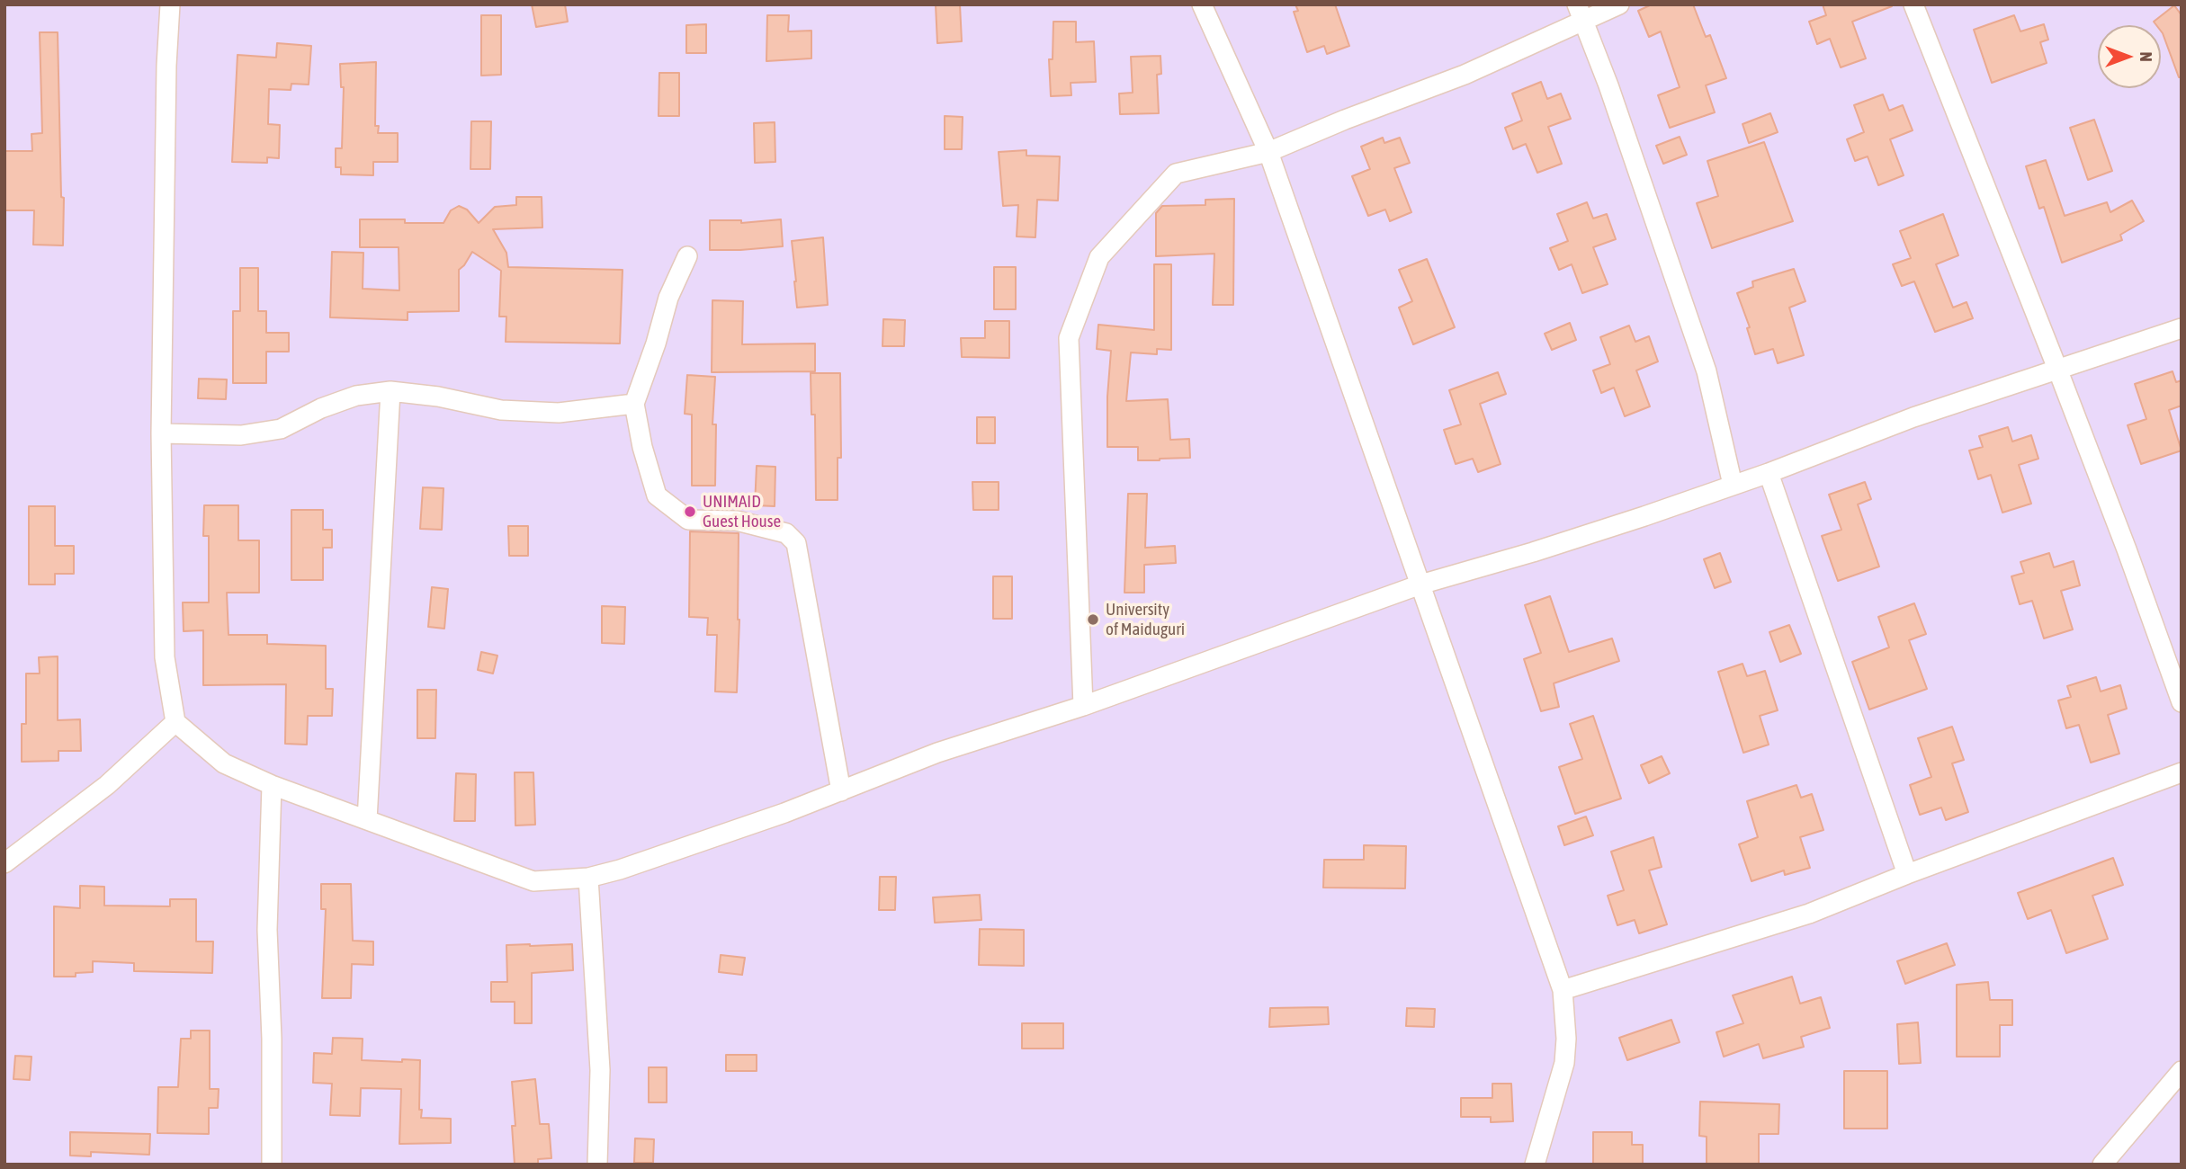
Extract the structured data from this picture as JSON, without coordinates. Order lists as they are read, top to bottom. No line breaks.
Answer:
{"places":["UNIMAID Guest House","University of Maiduguri"],"north":"right"}
